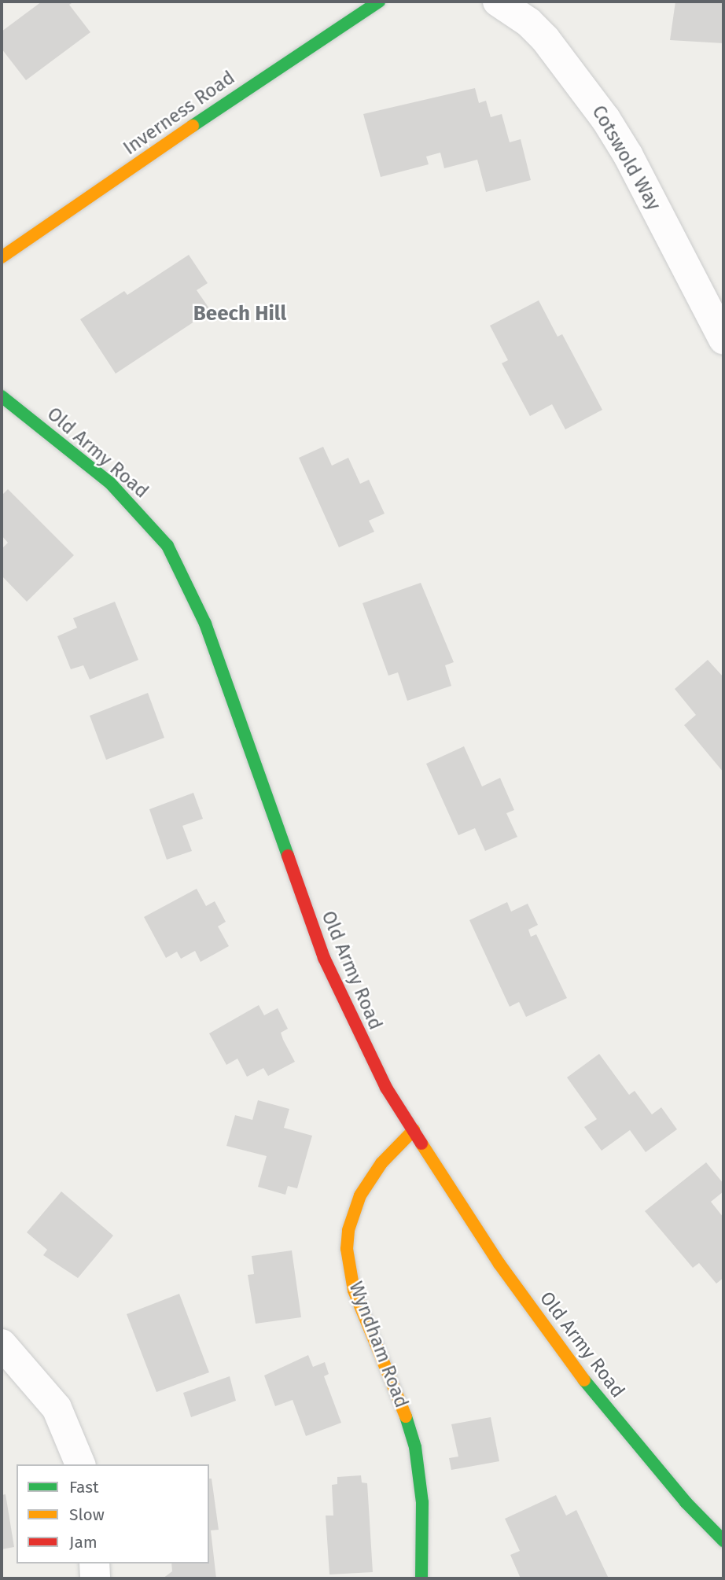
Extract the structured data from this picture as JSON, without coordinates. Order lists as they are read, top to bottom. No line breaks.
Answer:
{"streets":{"street":["Inverness Road","Cotswold Way","Old Army Road","Wyndham Road"]},"crossings":[["Old Army Road","Wyndham Road"]],"districts":["Beech Hill"],"legend":["Fast","Slow","Jam"]}
